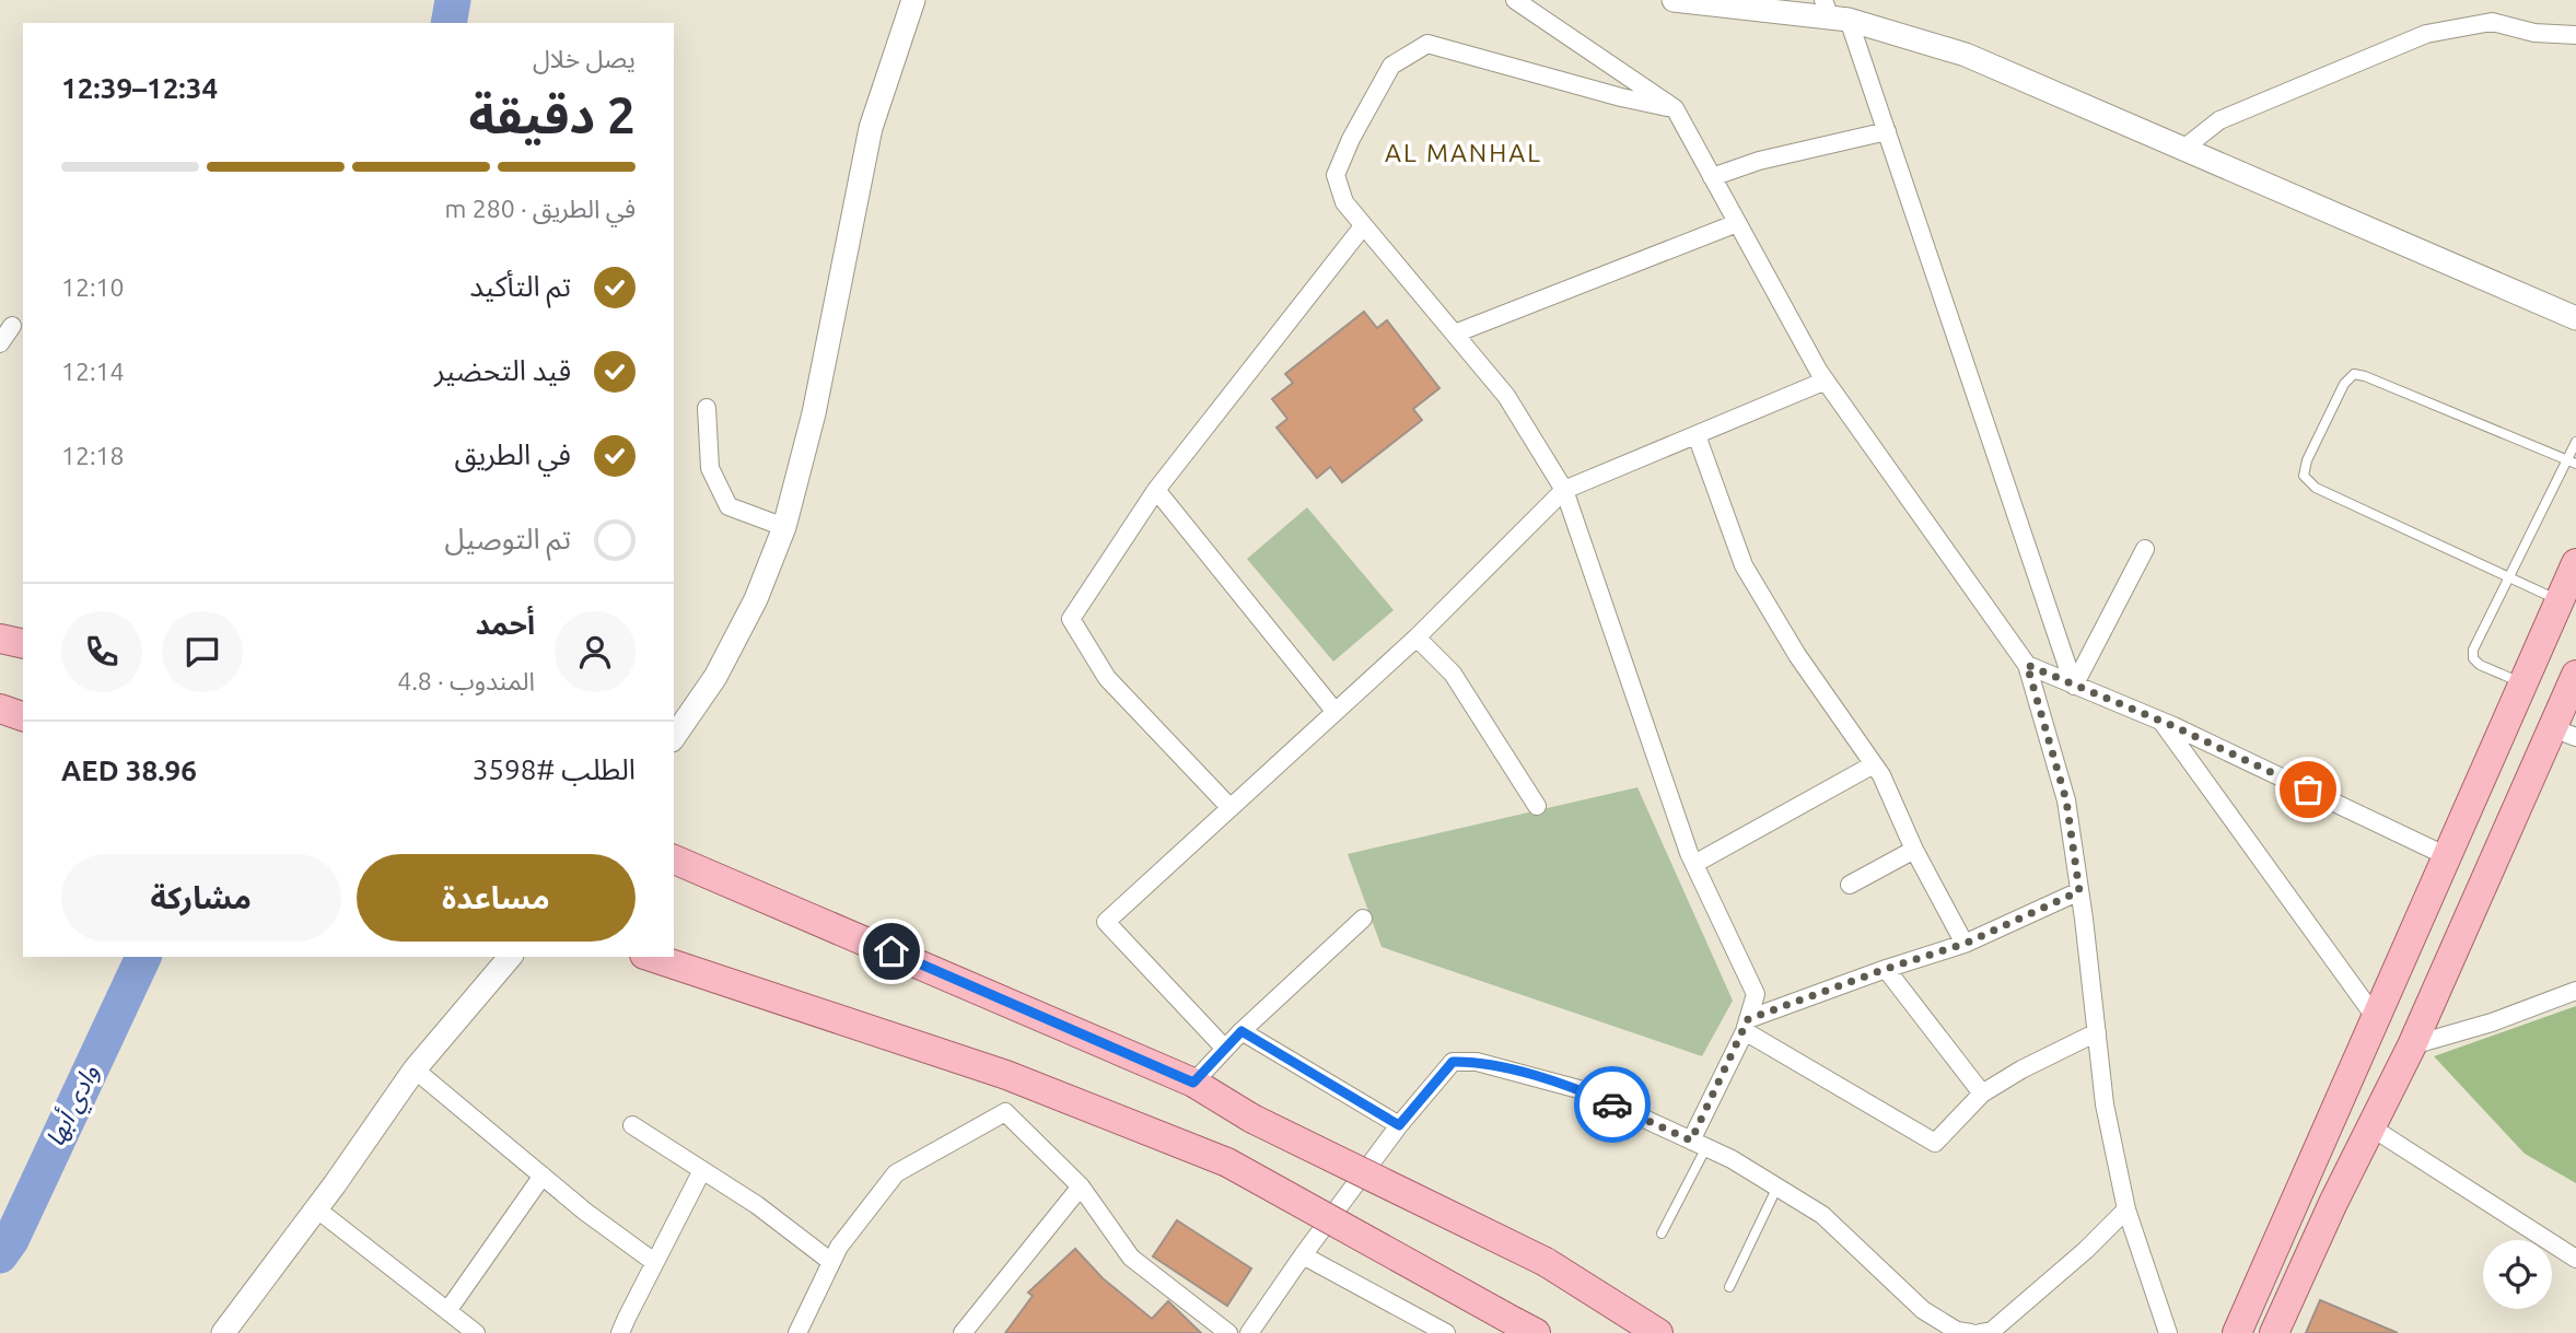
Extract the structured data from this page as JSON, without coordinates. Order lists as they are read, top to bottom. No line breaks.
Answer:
{"districts":["AL MANHAL"],"water":["وادي أبها"],"page":{"heading":["2 دقيقة","يصل خلال","12:34–12:39"],"panel":["أحمد","المندوب · 4.8","الطلب #3598","AED 38.96"],"bar":"في الطريق · 280 m","list":[["تم التأكيد","12:10"],["قيد التحضير","12:14"],["في الطريق","12:18"],"تم التوصيل"],"buttons":["مساعدة","مشاركة"]}}
